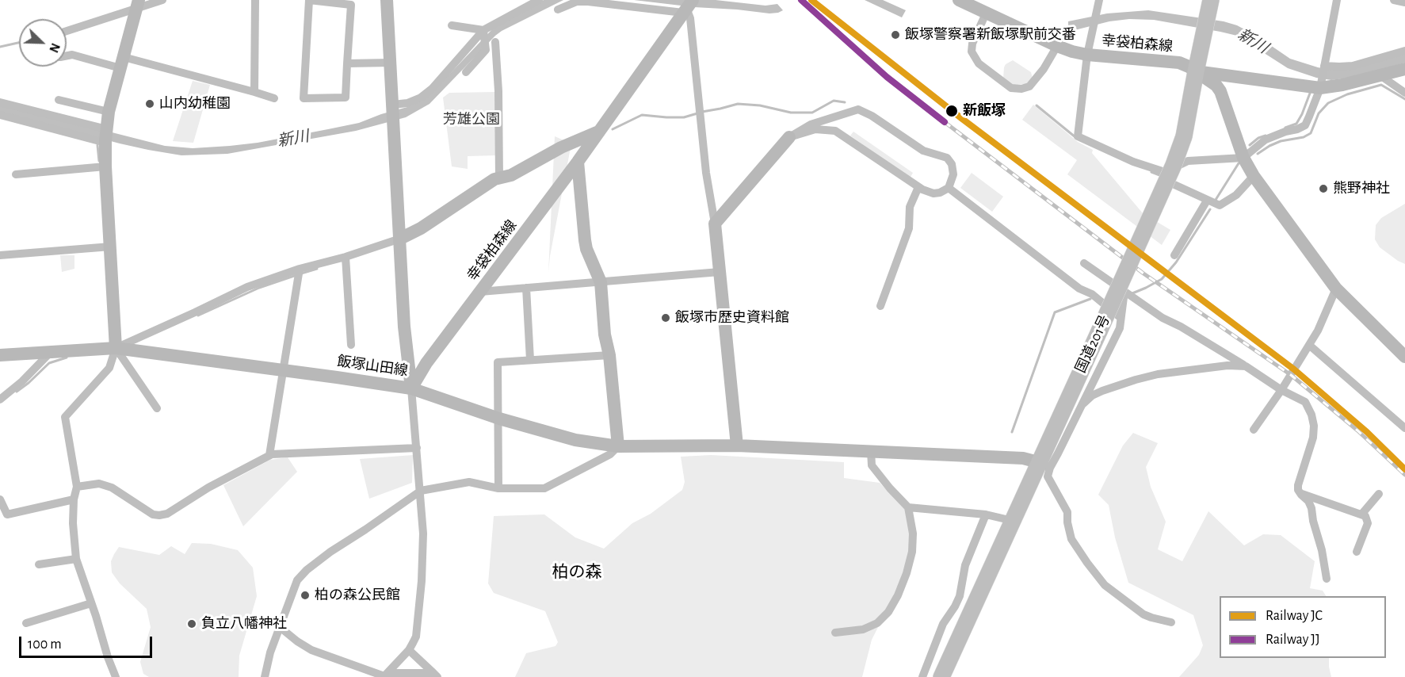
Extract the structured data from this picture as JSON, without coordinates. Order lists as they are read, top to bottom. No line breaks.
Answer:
{"streets":{"highway":["国道201号"],"street":["幸袋柏森線","飯塚山田線"]},"crossings":[["幸袋柏森線","国道201号"],["幸袋柏森線","飯塚山田線"]],"districts":["柏の森"],"water":["新川"],"parks":["芳雄公園"],"places":["飯塚警察署新飯塚駅前交番","山内幼稚園","新飯塚","熊野神社","飯塚市歴史資料館","柏の森公民館","負立八幡神社"],"lines":["rail line JC","rail line JJ"],"legend":["Railway JC","Railway JJ"],"scale_bar":"100 m","north":"bottom right"}
